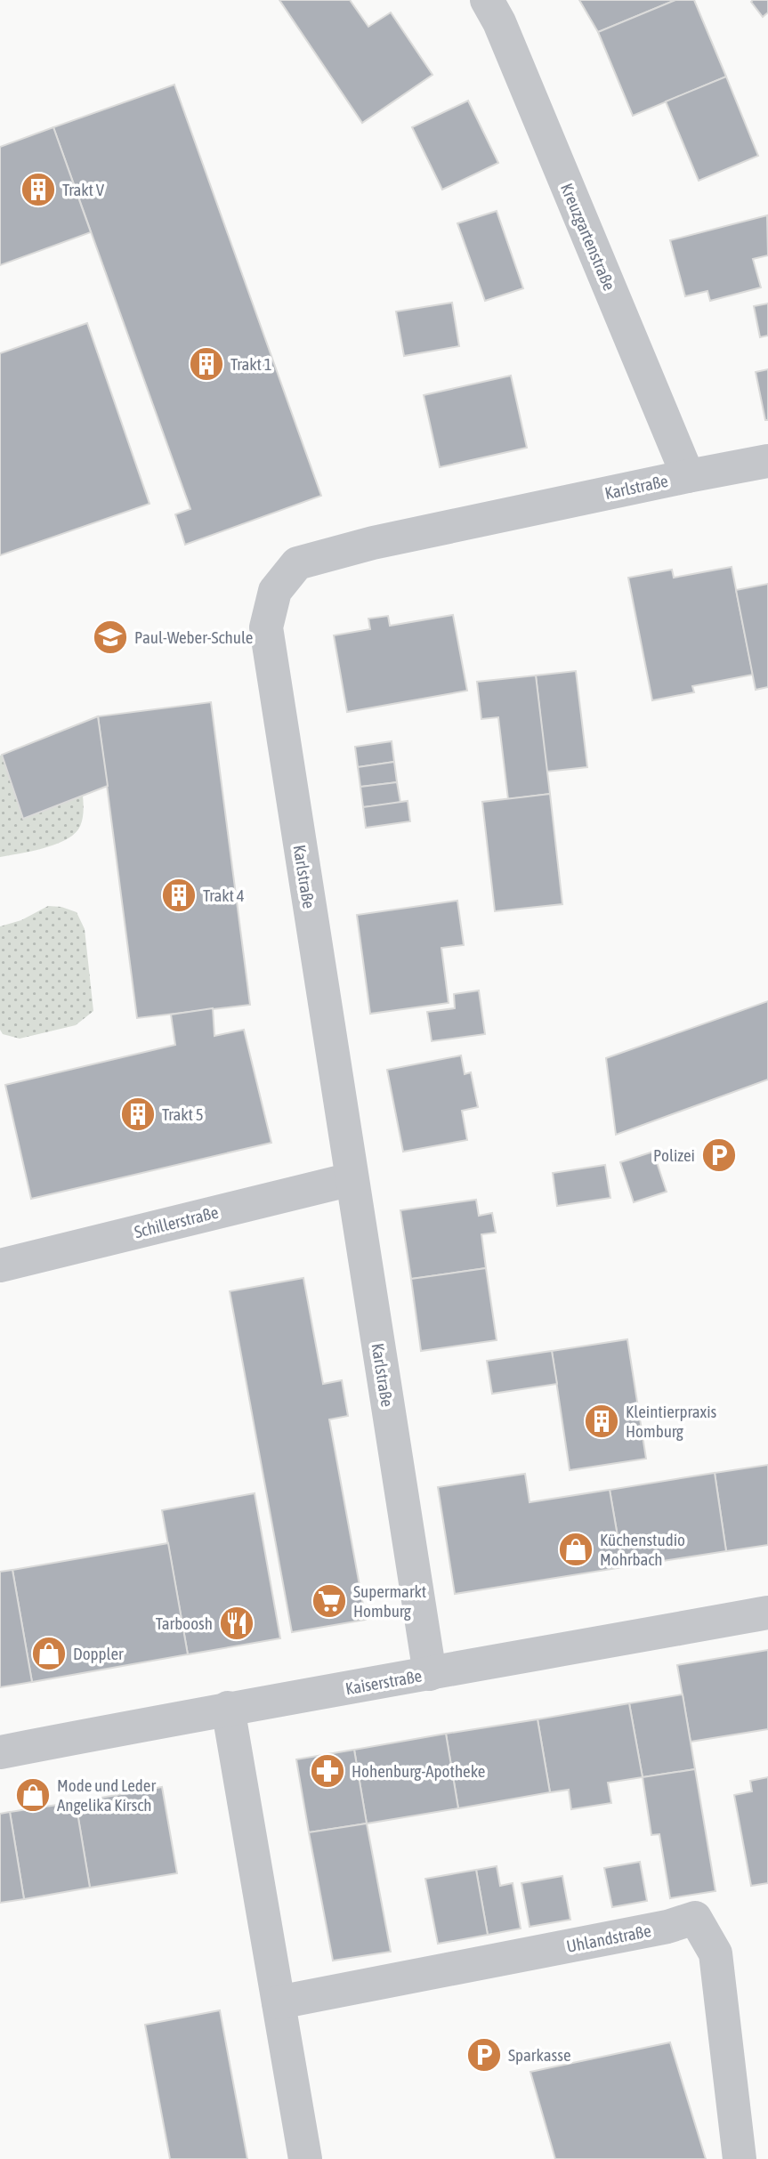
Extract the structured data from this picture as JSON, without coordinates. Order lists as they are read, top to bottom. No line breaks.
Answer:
{"streets":{"street":["Kreuzgartenstraße","Karlstraße","Schillerstraße","Kaiserstraße","Uhlandstraße"]},"crossings":[["Kreuzgartenstraße","Karlstraße"],["Karlstraße","Schillerstraße"],["Karlstraße","Kaiserstraße"]],"places":{"building":["Trakt V","Trakt 1","Trakt 4","Trakt 5","Kleintierpraxis Homburg"],"school or university":["Paul-Weber-Schule"],"parking":["Polizei","Sparkasse"],"shop":["Küchenstudio Mohrbach","Doppler","Mode und Leder Angelika Kirsch"],"supermarket":["Supermarkt Homburg"],"restaurant":["Tarboosh"],"pharmacy":["Hohenburg-Apotheke"]}}
